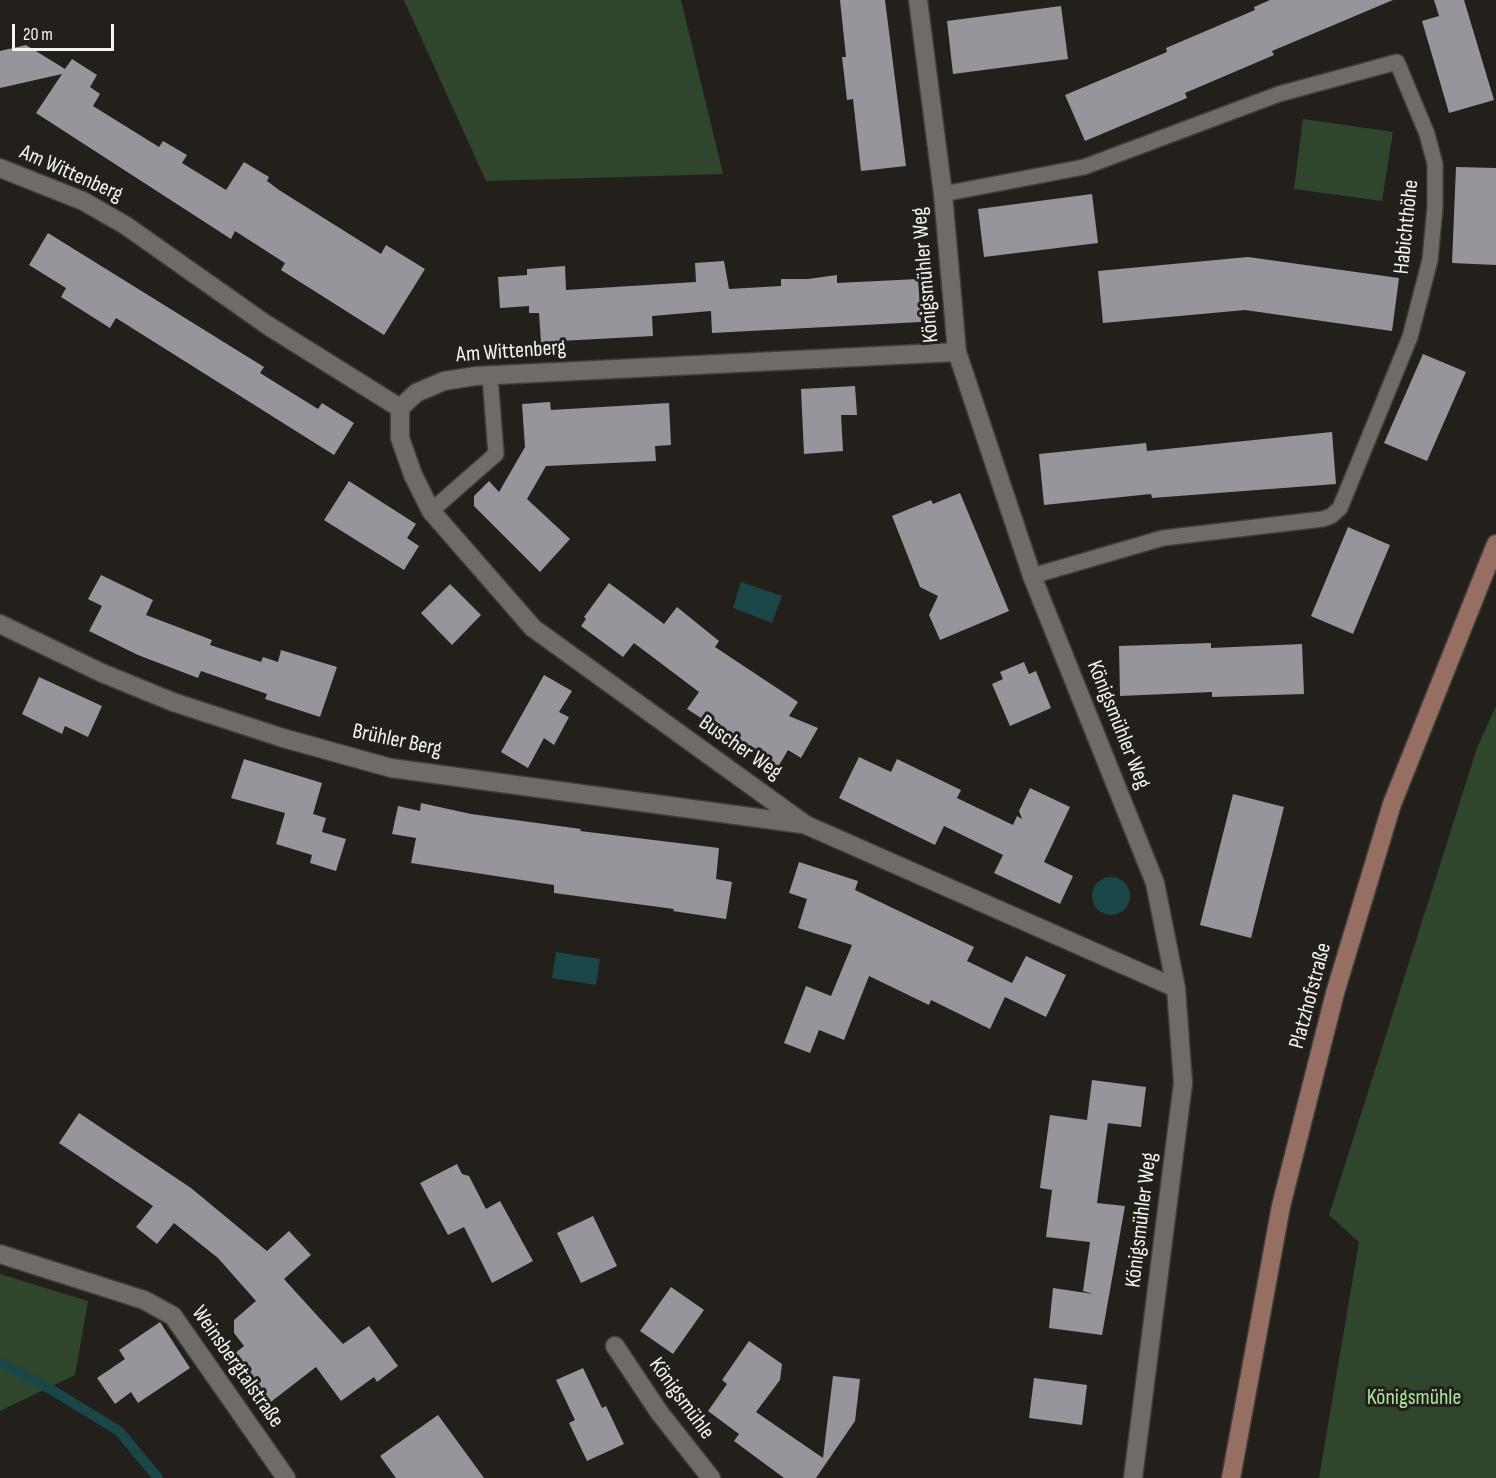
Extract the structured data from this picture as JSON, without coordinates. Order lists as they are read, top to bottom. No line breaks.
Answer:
{"streets":{"main road":["Platzhofstraße"],"street":["Am Wittenberg","Königsmühler Weg","Brühler Berg","Buscher Weg","Weinsbergtalstraße","Königsmühle"],"lane":["Habichthöhe"]},"crossings":[["Am Wittenberg","Königsmühler Weg"],["Am Wittenberg","Buscher Weg"],["Habichthöhe","Königsmühler Weg"],["Königsmühler Weg","Buscher Weg"],["Brühler Berg","Buscher Weg"]],"parks":["Königsmühle"],"scale_bar":"20 m"}
